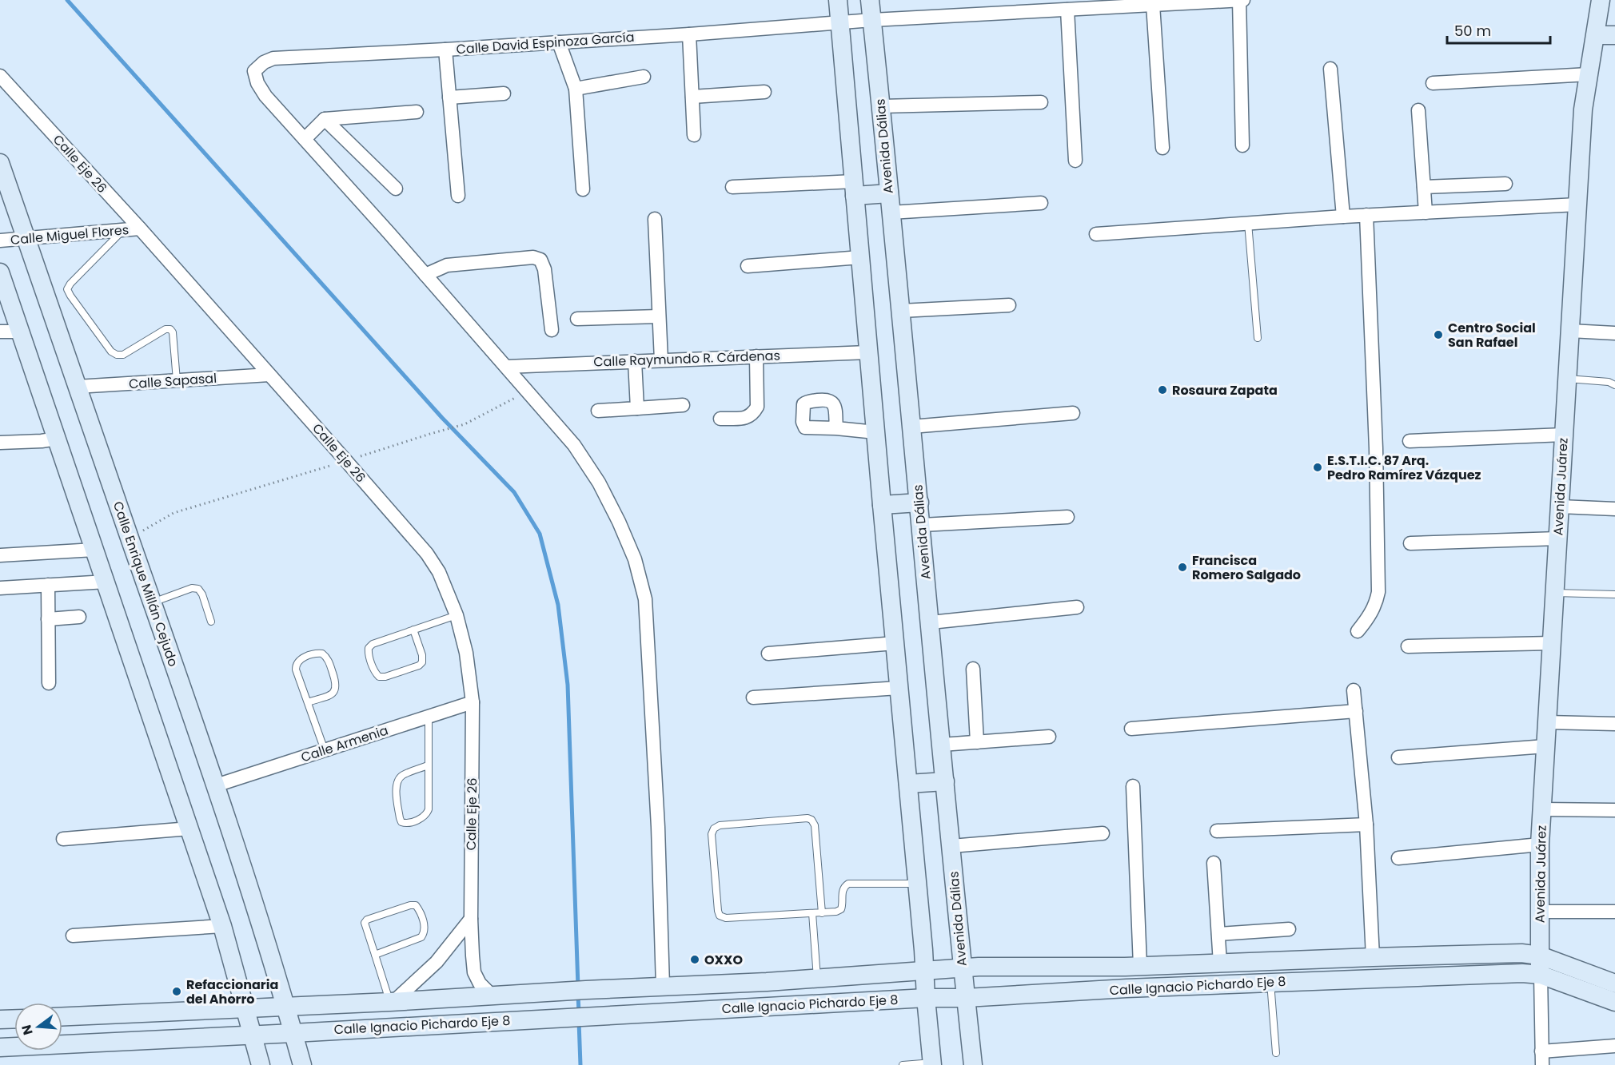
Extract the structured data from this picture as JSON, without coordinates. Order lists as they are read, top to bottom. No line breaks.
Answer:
{"streets":{"main road":["Avenida Dálias","Avenida Juárez","Calle Enrique Millán Cejudo","Calle Ignacio Pichardo Eje 8"],"street":["Calle David Espinoza García","Calle Eje 26","Calle Miguel Flores","Calle Raymundo R. Cárdenas","Calle Sapasal","Calle Armenia"]},"crossings":[["Calle David Espinoza García","Avenida Dálias"],["Avenida Dálias","Calle Ignacio Pichardo Eje 8"],["Calle Eje 26","Calle Miguel Flores"],["Calle Eje 26","Calle Sapasal"],["Calle Eje 26","Calle Armenia"],["Calle Eje 26","Calle Ignacio Pichardo Eje 8"],["Calle Miguel Flores","Calle Enrique Millán Cejudo"],["Calle Sapasal","Calle Enrique Millán Cejudo"],["Avenida Juárez","Calle Ignacio Pichardo Eje 8"],["Calle Enrique Millán Cejudo","Calle Armenia"],["Calle Enrique Millán Cejudo","Calle Ignacio Pichardo Eje 8"]],"places":["Centro Social San Rafael","Rosaura Zapata","E.S.T.I.C. 87 Arq. Pedro Ramírez Vázquez","Francisca Romero Salgado","OXXO","Refaccionaria del Ahorro"],"scale_bar":"50 m","north":"left"}
